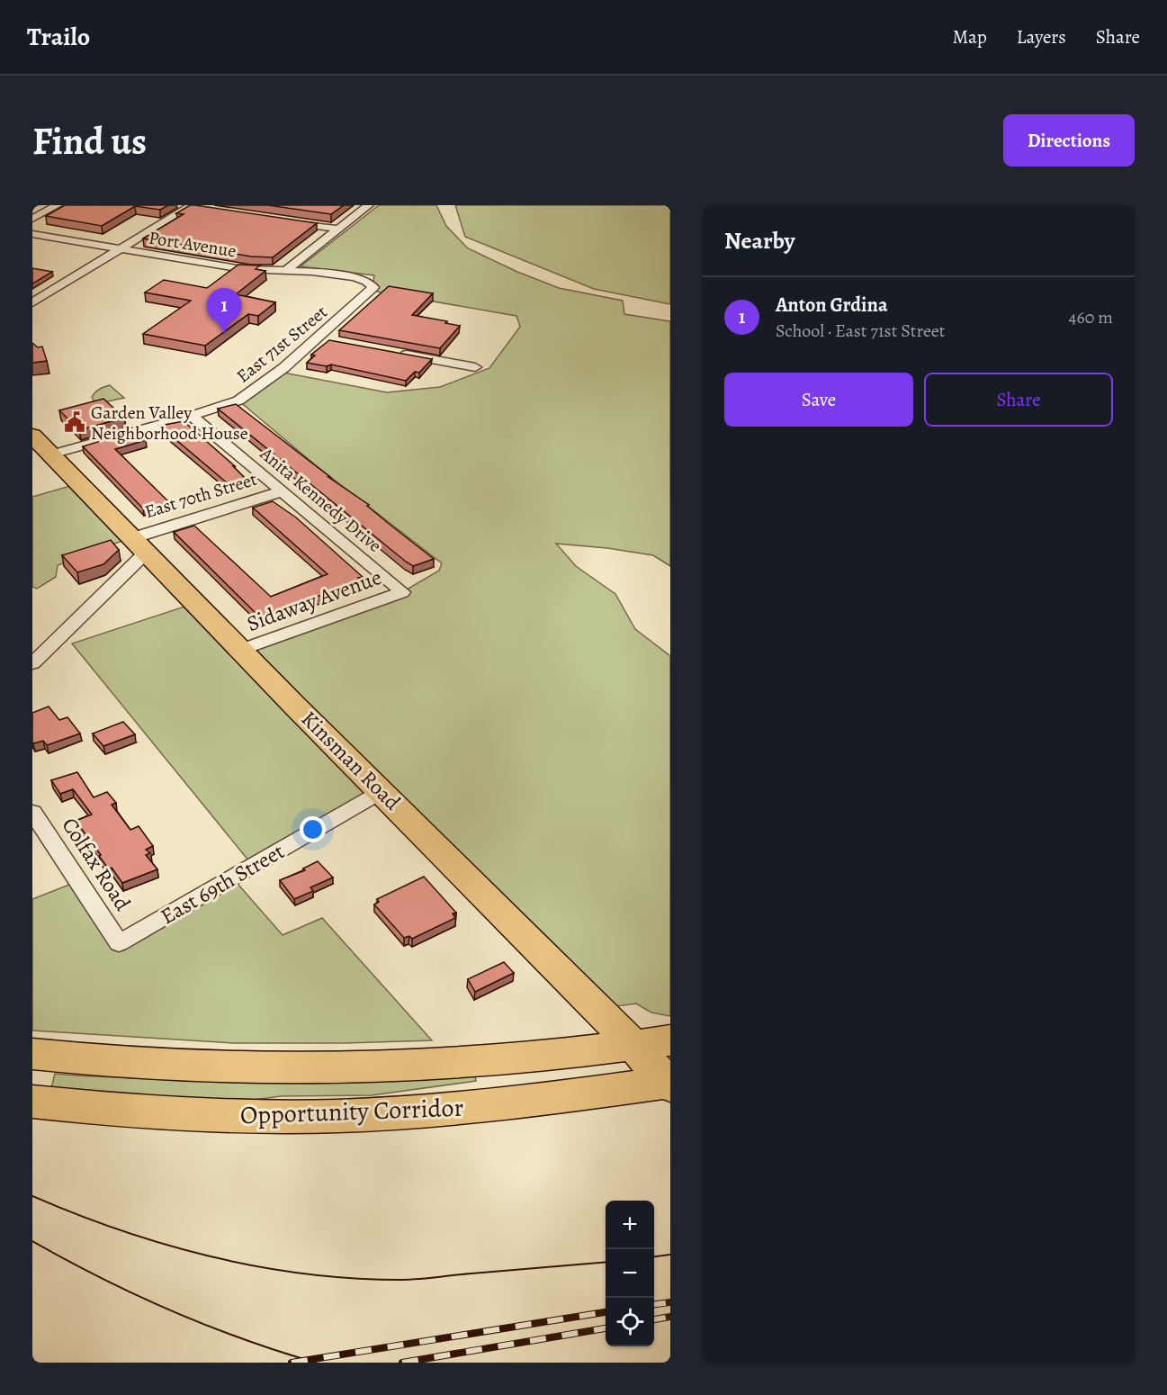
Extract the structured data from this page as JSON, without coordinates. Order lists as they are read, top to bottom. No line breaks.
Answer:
{"streets":{"main road":["Kinsman Road","Opportunity Corridor"],"street":["Port Avenue","East 71st Street","East 70th Street","Anita Kennedy Drive","Sidaway Avenue","Colfax Road","East 69th Street"]},"crossings":[["Port Avenue","East 71st Street"],["East 71st Street","Anita Kennedy Drive"],["East 71st Street","Kinsman Road"],["East 70th Street","Anita Kennedy Drive"],["East 70th Street","Kinsman Road"],["Anita Kennedy Drive","Sidaway Avenue"],["Sidaway Avenue","Kinsman Road"],["Kinsman Road","East 69th Street"],["Kinsman Road","Opportunity Corridor"],["Colfax Road","East 69th Street"]],"places":{"public building":["Garden Valley Neighborhood House"]},"page":{"header":"Trailo","nav":["Map","Layers","Share"],"buttons":["Directions",["Save","Share"]],"title":"Find us","heading":"Nearby","list":[{"mark":"1","name":"Anton Grdina","note":"School · East 71st Street","value":"460 m"}],"pins":"1","map_buttons":["+","−"]}}
